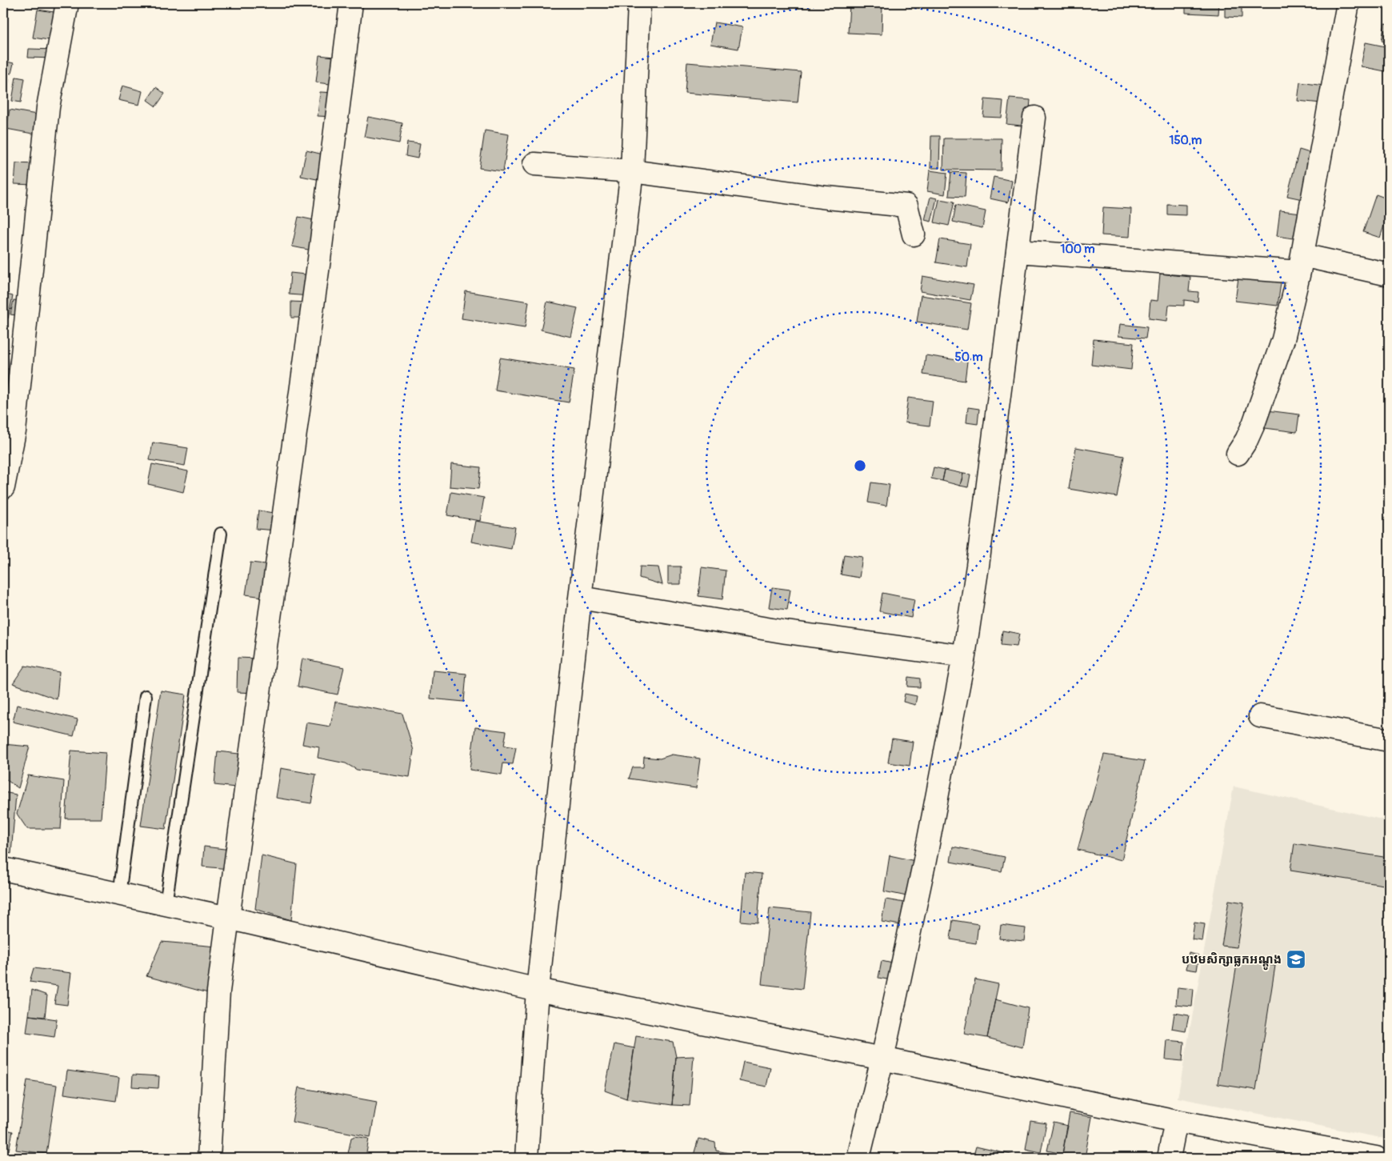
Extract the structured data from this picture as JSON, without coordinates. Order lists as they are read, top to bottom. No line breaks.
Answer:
{"places":{"school or university":["បឋមសិក្សាធ្លកអណ្តូង"]},"rings":["150 m","100 m","50 m"]}
